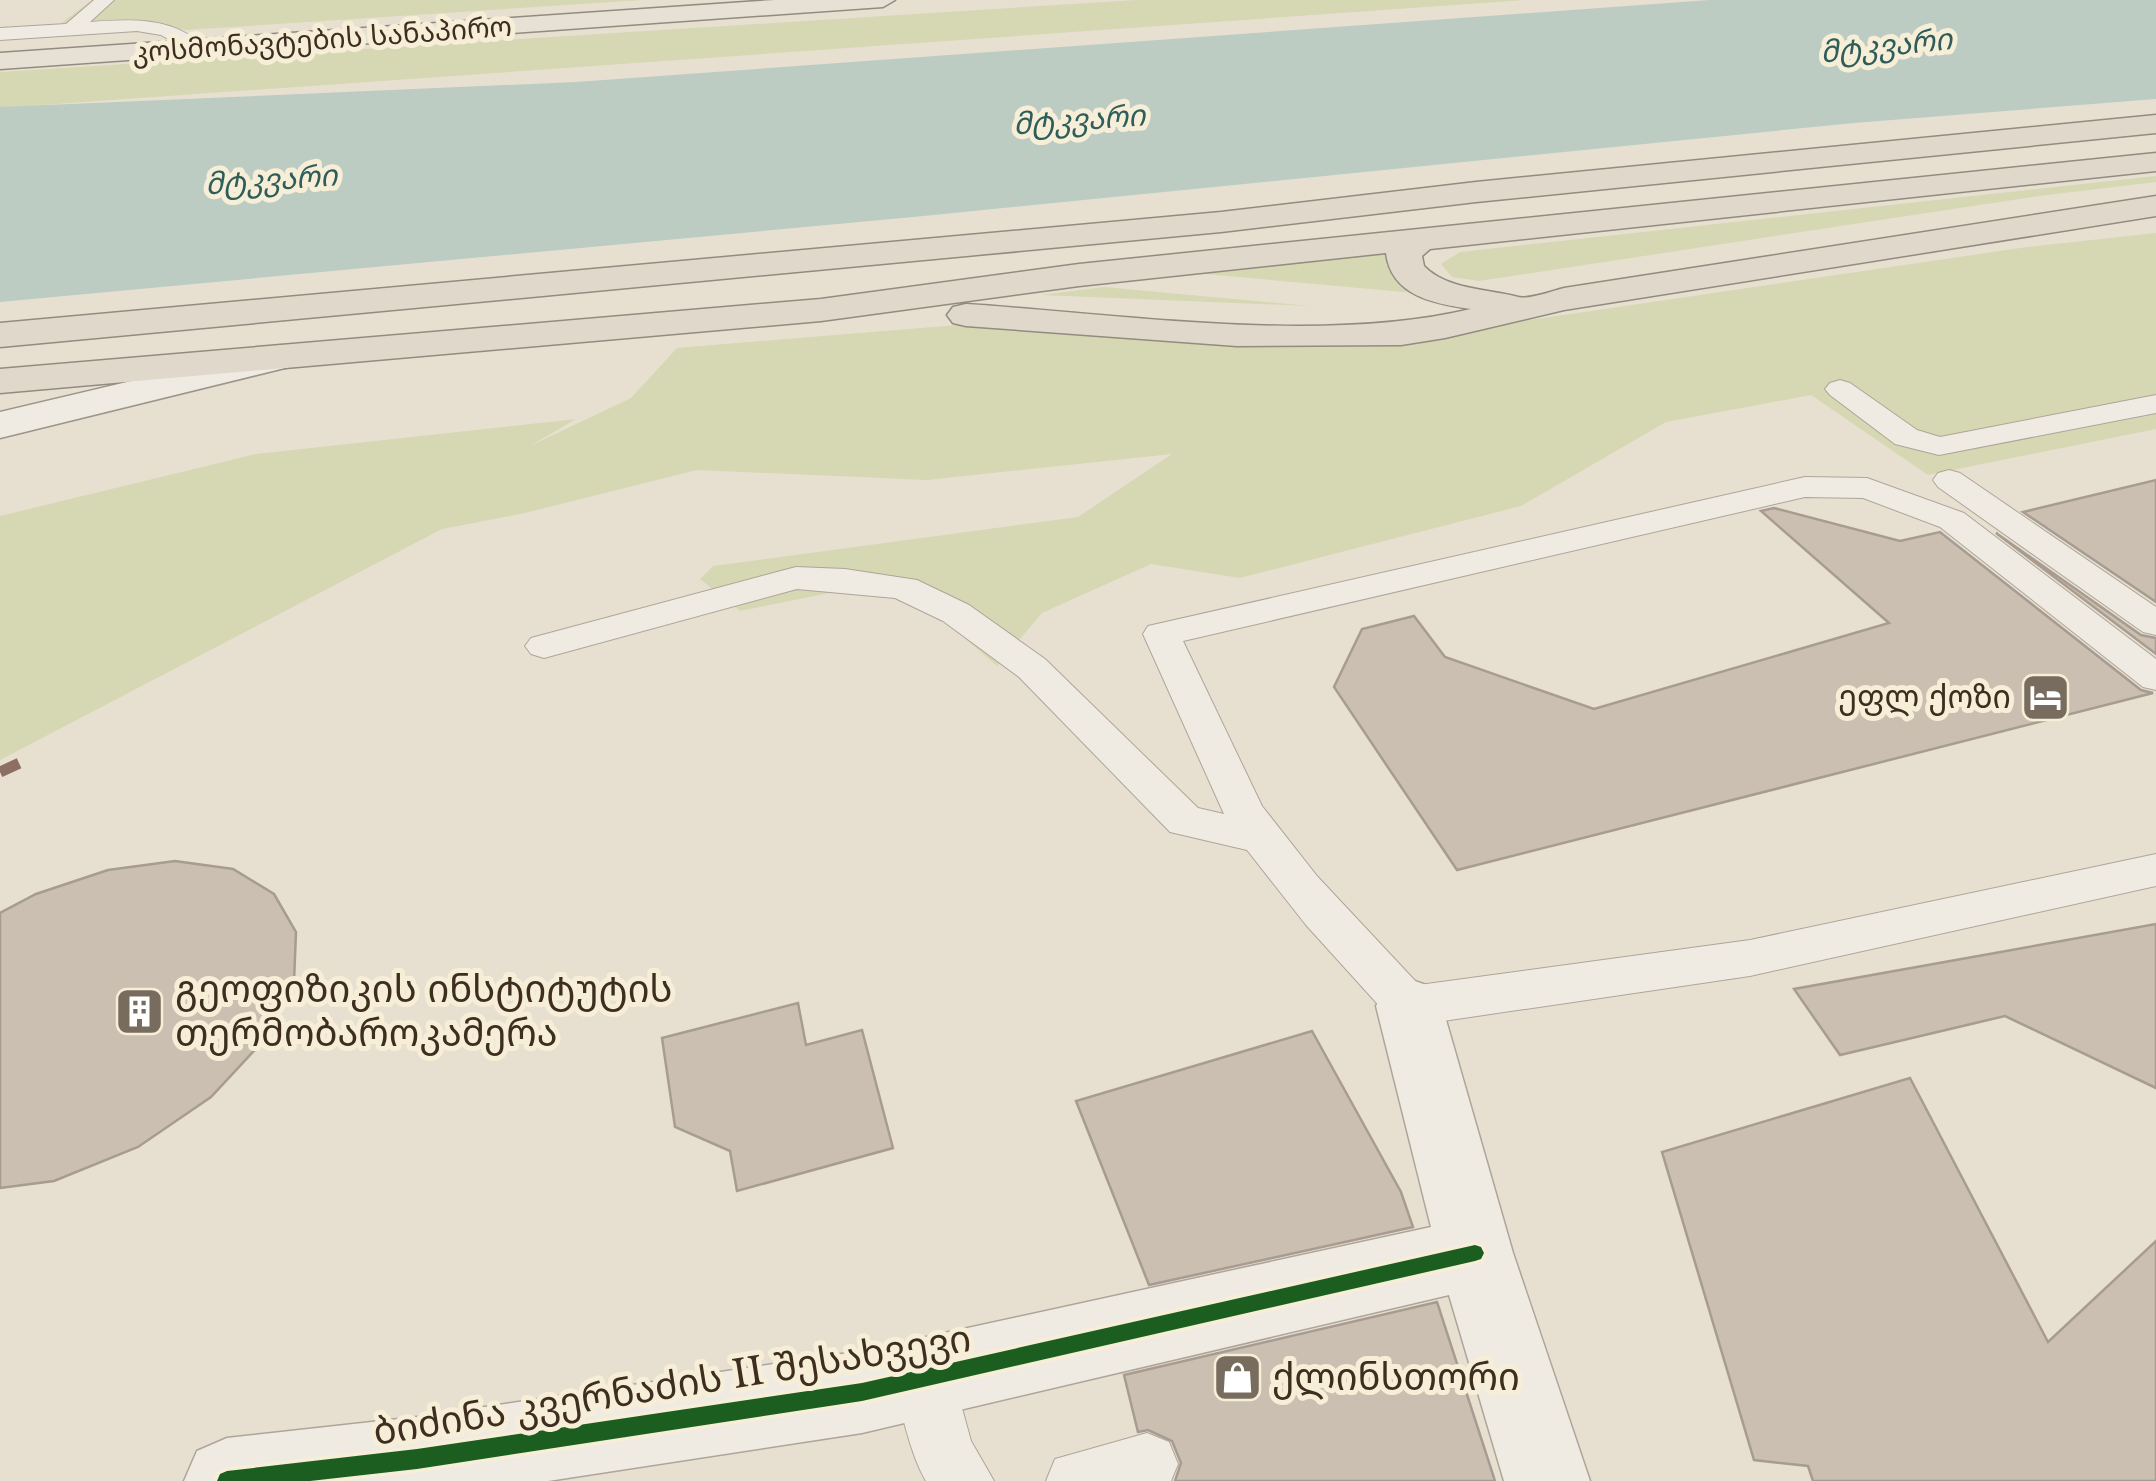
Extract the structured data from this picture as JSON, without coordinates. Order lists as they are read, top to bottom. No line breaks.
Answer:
{"streets":{"main road":["კოსმონავტების სანაპირო"],"street":["ბიძინა კვერნაძის II შესახვევი"]},"water":["მტკვარი"],"places":{"hotel":["ეფლ ქოზი"],"building":["გეოფიზიკის ინსტიტუტის თერმობაროკამერა"],"shop":["ქლინსთორი"]}}
